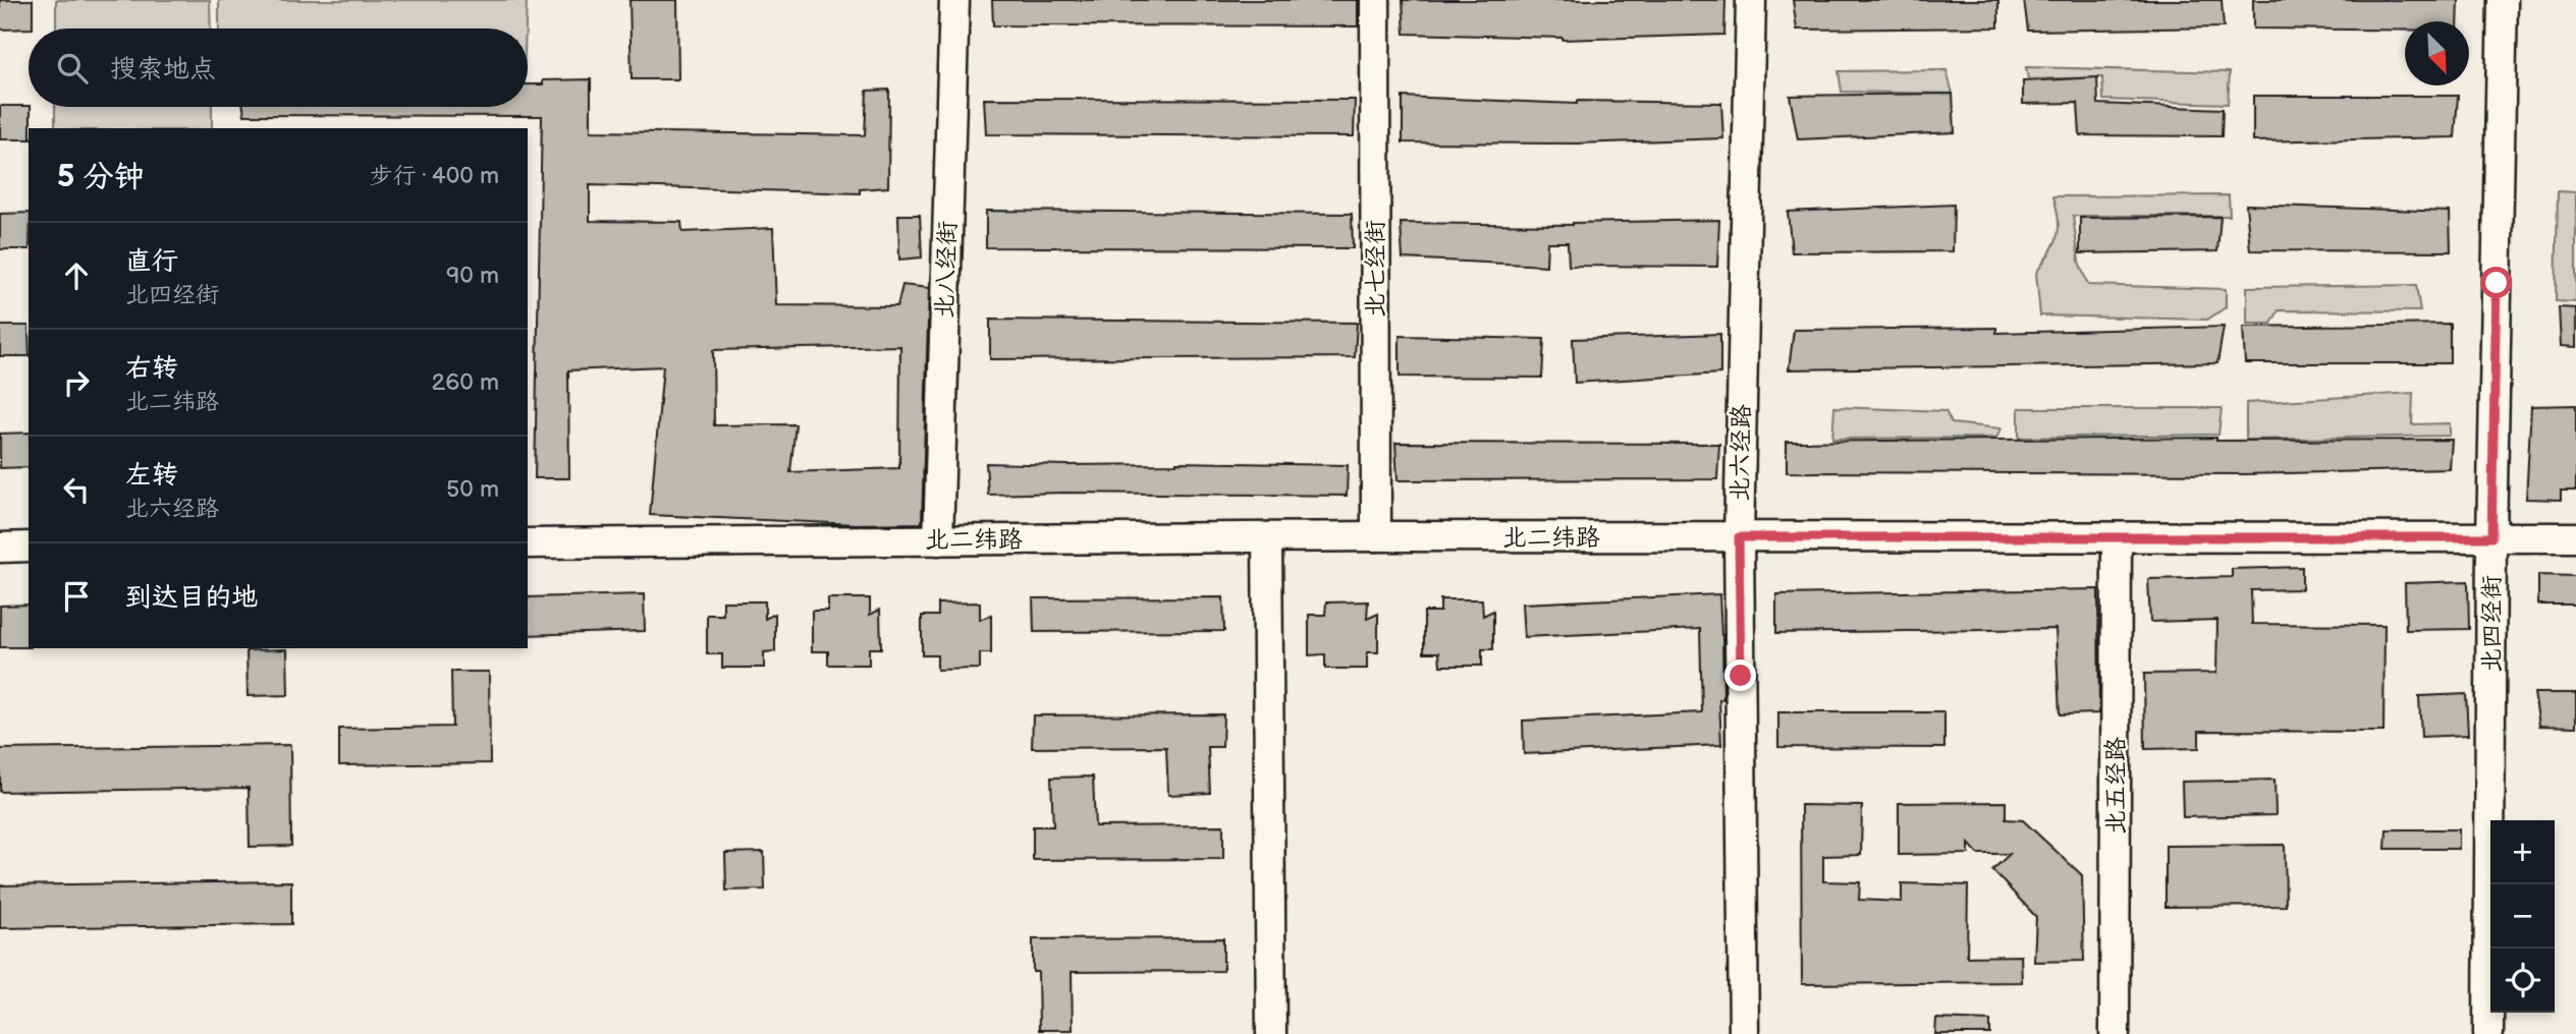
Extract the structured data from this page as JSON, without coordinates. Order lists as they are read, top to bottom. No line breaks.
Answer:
{"streets":{"street":["北七经街","北八经街","北六经路","北二纬路","北四经街","北五经路"]},"crossings":[["北七经街","北二纬路"],["北八经街","北二纬路"],["北六经路","北二纬路"],["北二纬路","北四经街"],["北二纬路","北五经路"]],"north":"bottom right","page":{"search":"搜索地点","heading":["5 分钟","步行 · 400 m"],"list":[["直行","北四经街","90 m"],["右转","北二纬路","260 m"],["左转","北六经路","50 m"],"到达目的地"],"map_buttons":["+","−"]}}
